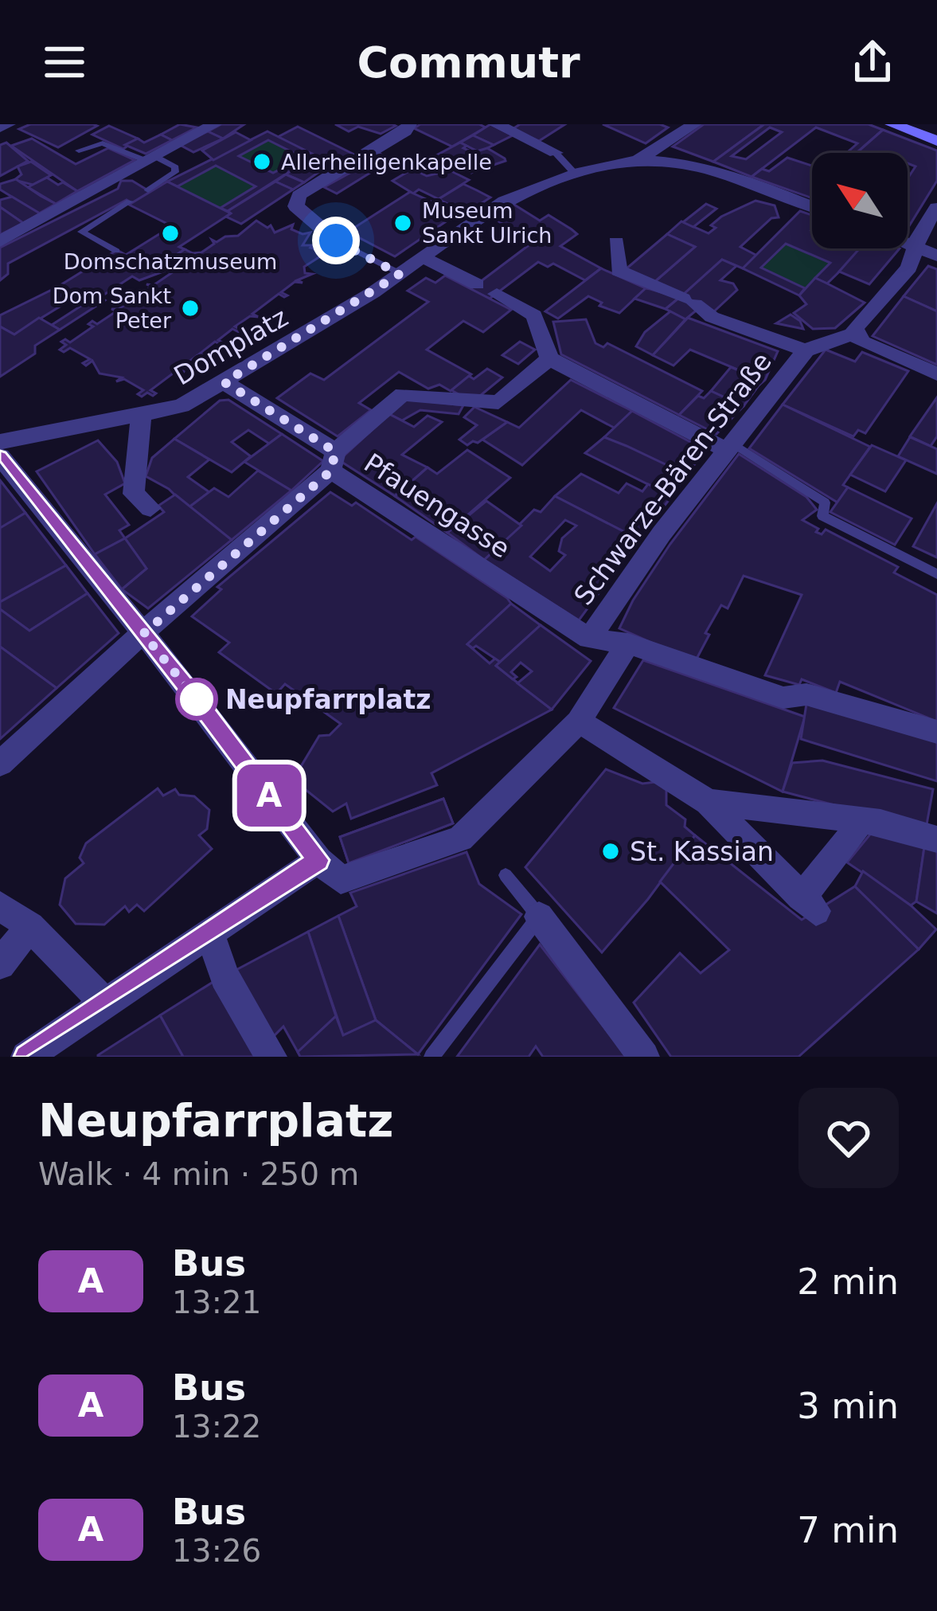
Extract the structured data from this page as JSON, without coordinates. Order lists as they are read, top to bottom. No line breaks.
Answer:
{"streets":{"street":["Domplatz","Schwarze-Bären-Straße","Pfauengasse"]},"crossings":[["Domplatz","Pfauengasse"],["Schwarze-Bären-Straße","Pfauengasse"]],"places":["Allerheiligenkapelle","Museum Sankt Ulrich","Domschatzmuseum","Dom Sankt Peter","Neupfarrplatz","St. Kassian"],"lines":["bus line A"],"north":"top left","page":{"header":"Commutr","on_map":"A","heading":["Neupfarrplatz","Walk · 4 min · 250 m"],"list":[{"mark":"A","name":"Bus","note":"13:21","value":"2 min"},{"mark":"A","name":"Bus","note":"13:22","value":"3 min"},{"mark":"A","name":"Bus","note":"13:26","value":"7 min"}]}}
